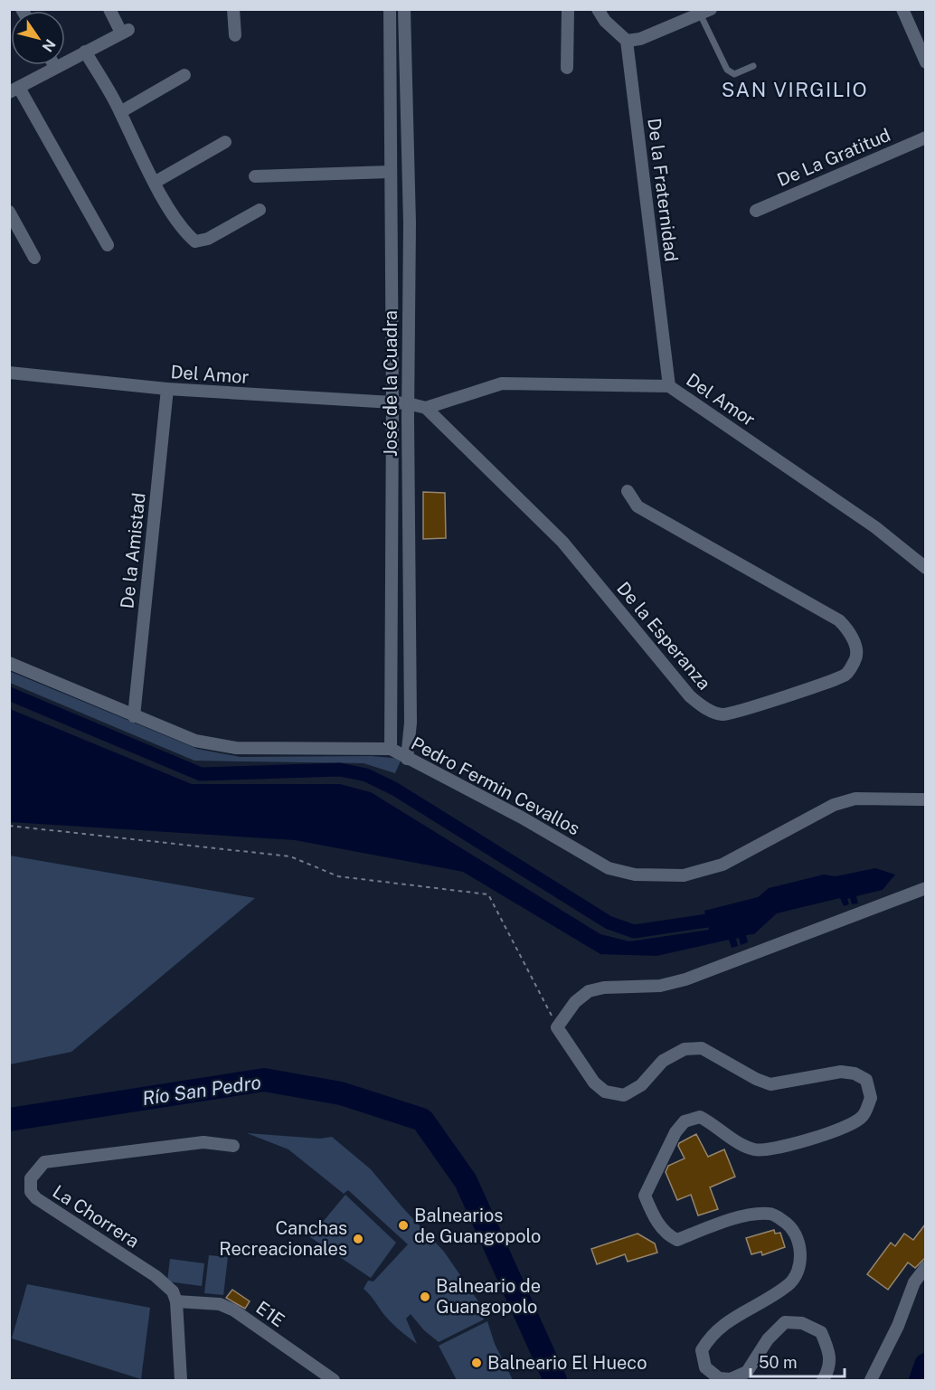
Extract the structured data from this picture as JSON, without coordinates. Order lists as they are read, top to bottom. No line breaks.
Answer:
{"streets":{"street":["De La Gratitud","De la Fraternidad","Del Amor","José de la Cuadra","De la Amistad","De la Esperanza","Pedro Fermin Cevallos","La Chorrera","E1E"]},"crossings":[["De la Fraternidad","Del Amor"],["Del Amor","José de la Cuadra"],["Del Amor","De la Amistad"],["Del Amor","De la Esperanza"],["José de la Cuadra","Pedro Fermin Cevallos"],["De la Amistad","Pedro Fermin Cevallos"],["La Chorrera","E1E"]],"districts":["SAN VIRGILIO"],"water":["Río San Pedro"],"places":["Balnearios de Guangopolo","Canchas Recreacionales","Balneario de Guangopolo","Balneario El Hueco"],"scale_bar":"50 m","north":"bottom right"}
